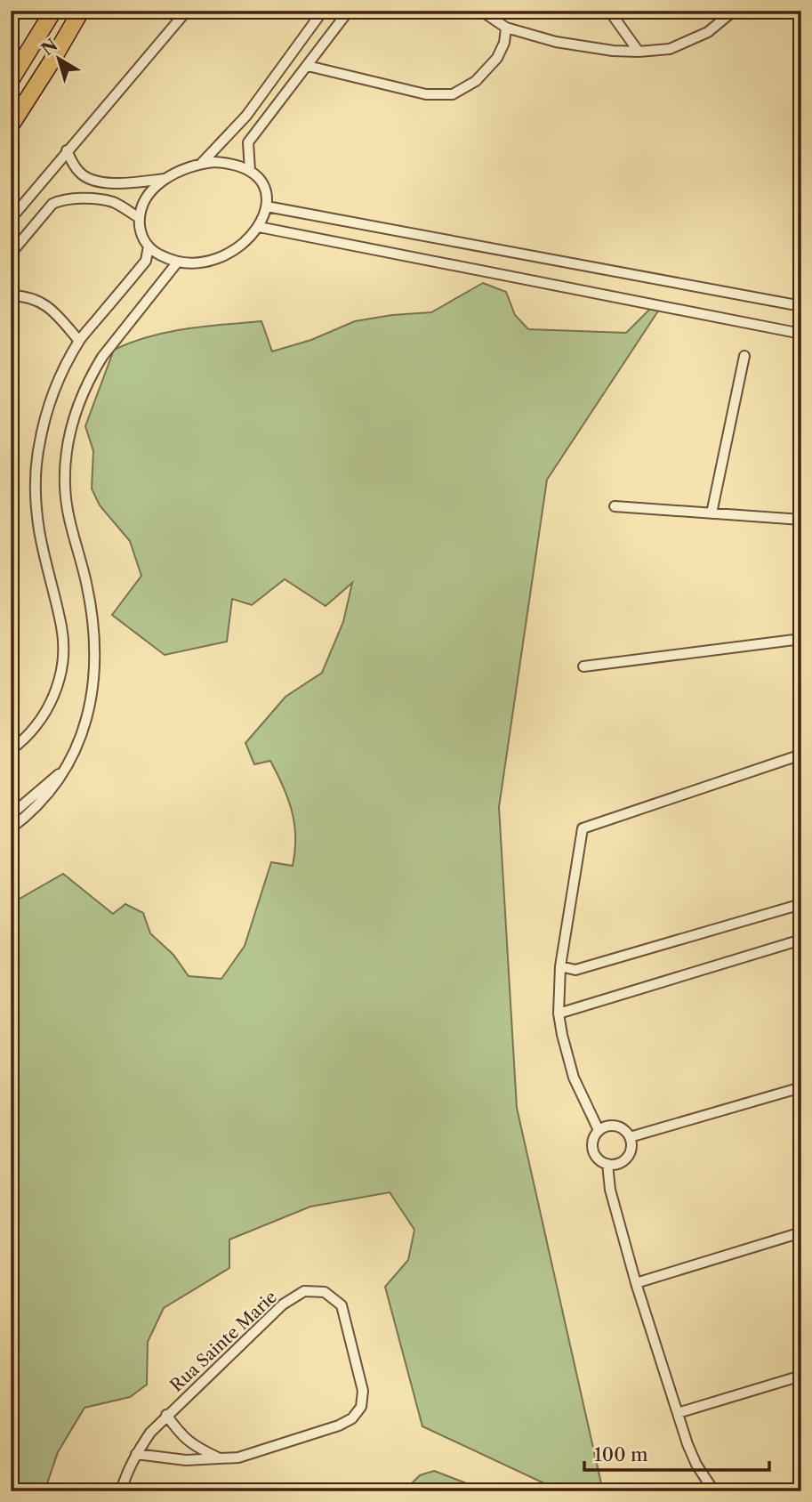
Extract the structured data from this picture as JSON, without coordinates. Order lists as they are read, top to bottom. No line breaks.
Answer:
{"streets":{"street":["Rua Sainte Marie"]},"scale_bar":"100 m","north":"top left"}
